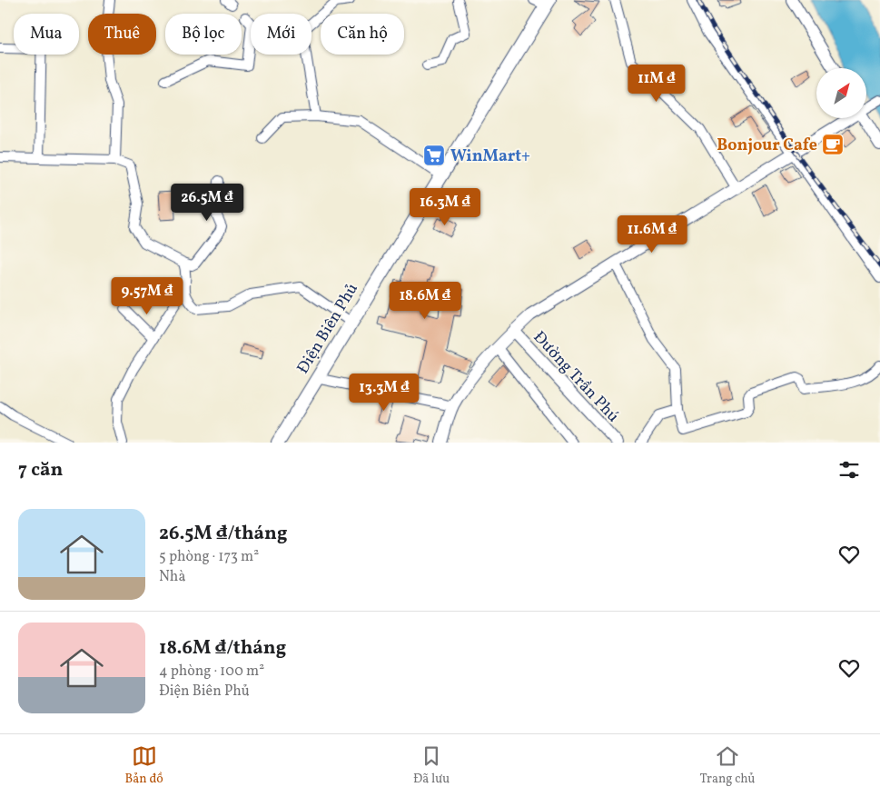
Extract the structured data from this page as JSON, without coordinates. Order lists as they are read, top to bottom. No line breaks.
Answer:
{"streets":{"main road":["Điện Biên Phủ"],"street":["Đường Trần Phú"]},"places":{"cafe":["Bonjour Cafe"],"supermarket":["WinMart+"]},"north":"top right","page":{"chip":["Mua","Thuê","Bộ lọc","Mới","Căn hộ"],"price":["11M ₫","26.5M ₫","16.3M ₫","11.6M ₫","9.57M ₫","18.6M ₫","13.3M ₫"],"heading":"7 căn","list":[{"name":"26.5M ₫/tháng","note":"5 phòng · 173 m² · Nhà"},{"name":"18.6M ₫/tháng","note":"4 phòng · 100 m² · Điện Biên Phủ"}],"tabs":["Bản đồ","Đã lưu","Trang chủ"]}}
